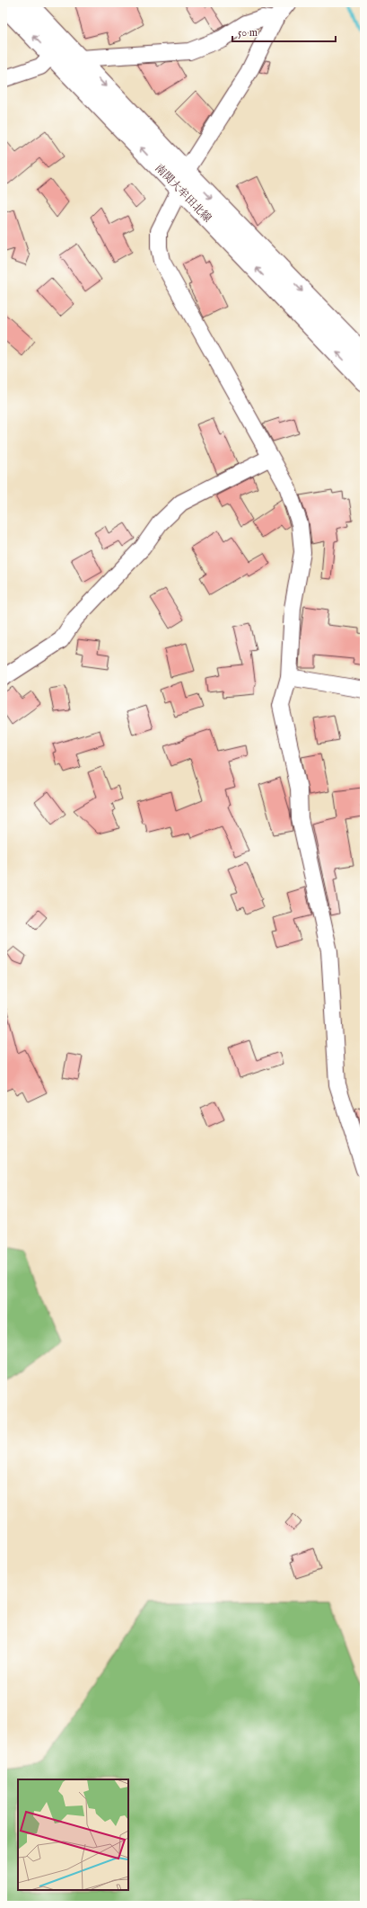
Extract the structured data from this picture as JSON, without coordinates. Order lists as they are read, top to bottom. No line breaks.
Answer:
{"streets":{"main road":["南関大牟田北線"]},"scale_bar":"50 m"}
